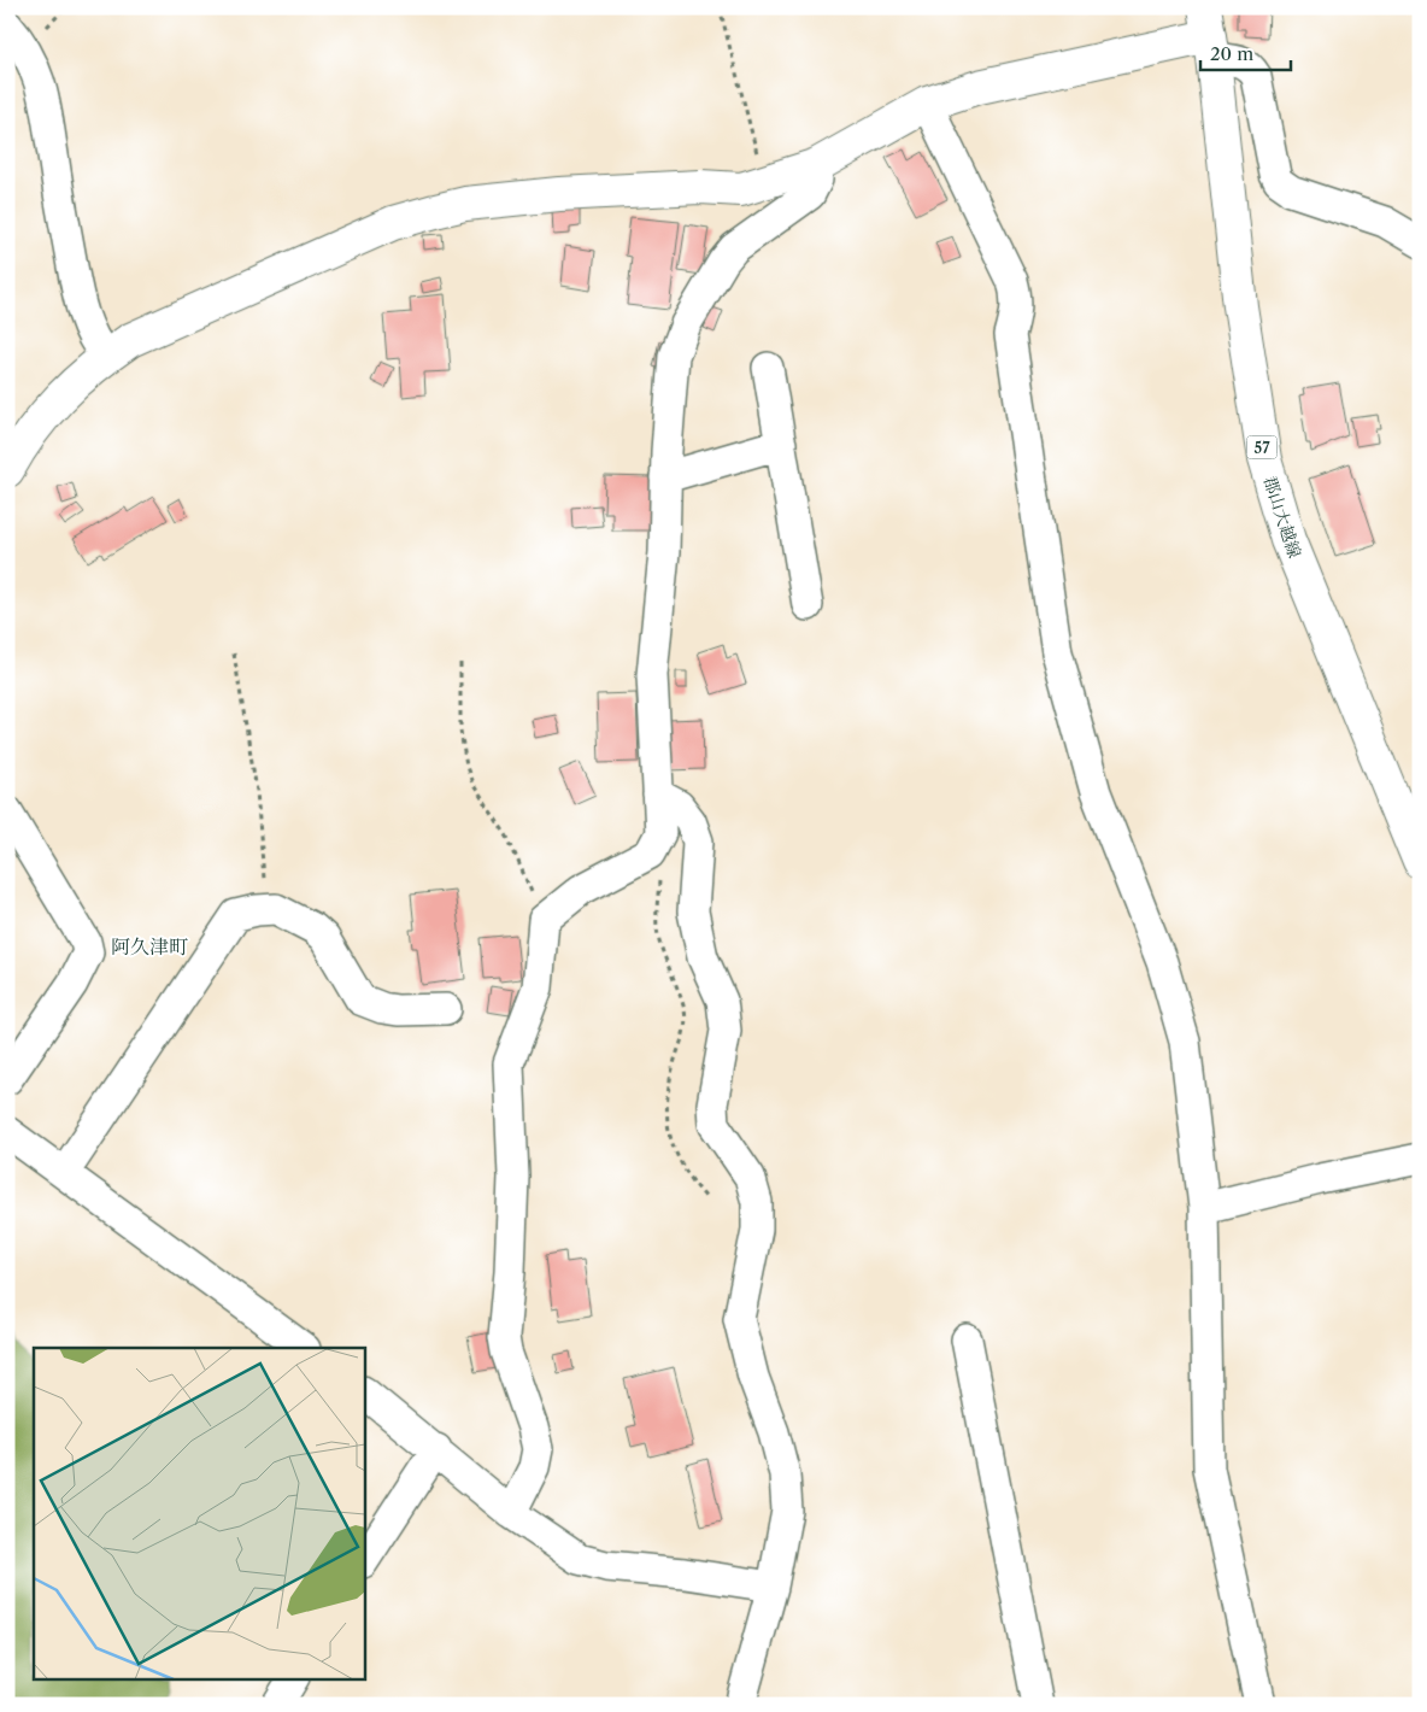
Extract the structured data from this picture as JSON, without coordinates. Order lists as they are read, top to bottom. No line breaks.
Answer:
{"streets":{"street":["57","郡山大越線"]},"districts":["阿久津町"],"scale_bar":"20 m"}
